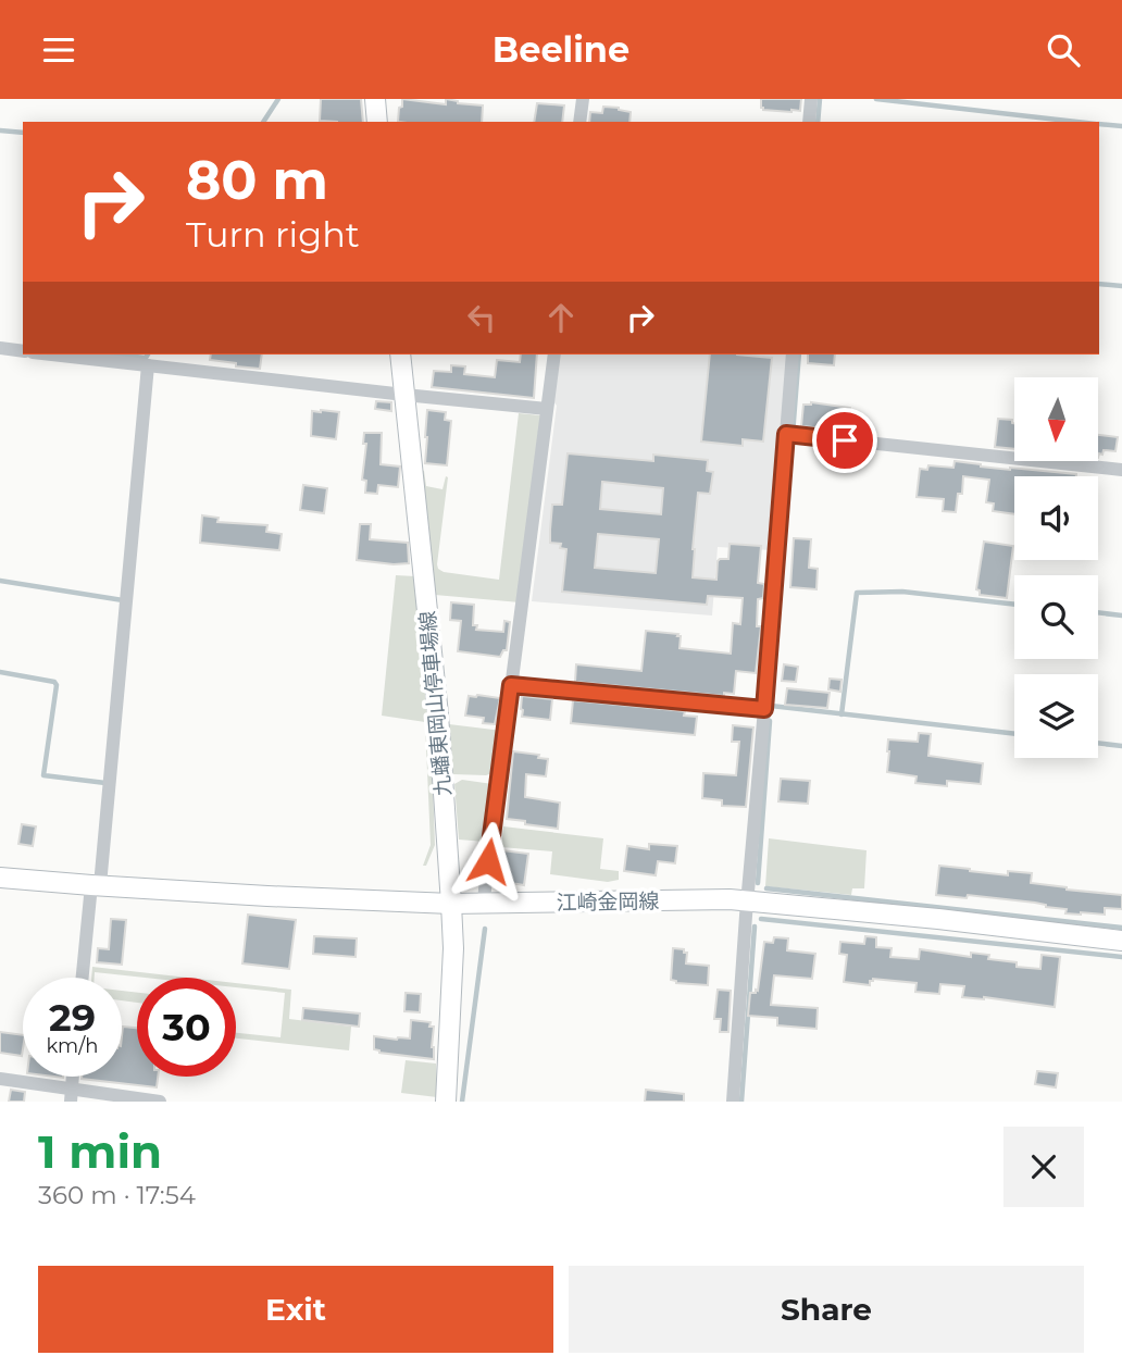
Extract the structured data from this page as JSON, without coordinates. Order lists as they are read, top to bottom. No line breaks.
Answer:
{"streets":{"main road":["九蟠東岡山停車場線","江崎金岡線"]},"crossings":[["九蟠東岡山停車場線","江崎金岡線"]],"north":"bottom","page":{"header":"Beeline","turn":["80 m","Turn right"],"speed":"29 km/h","limit":"30","heading":["1 min","360 m · 17:54"],"buttons":["Exit","Share"]}}
